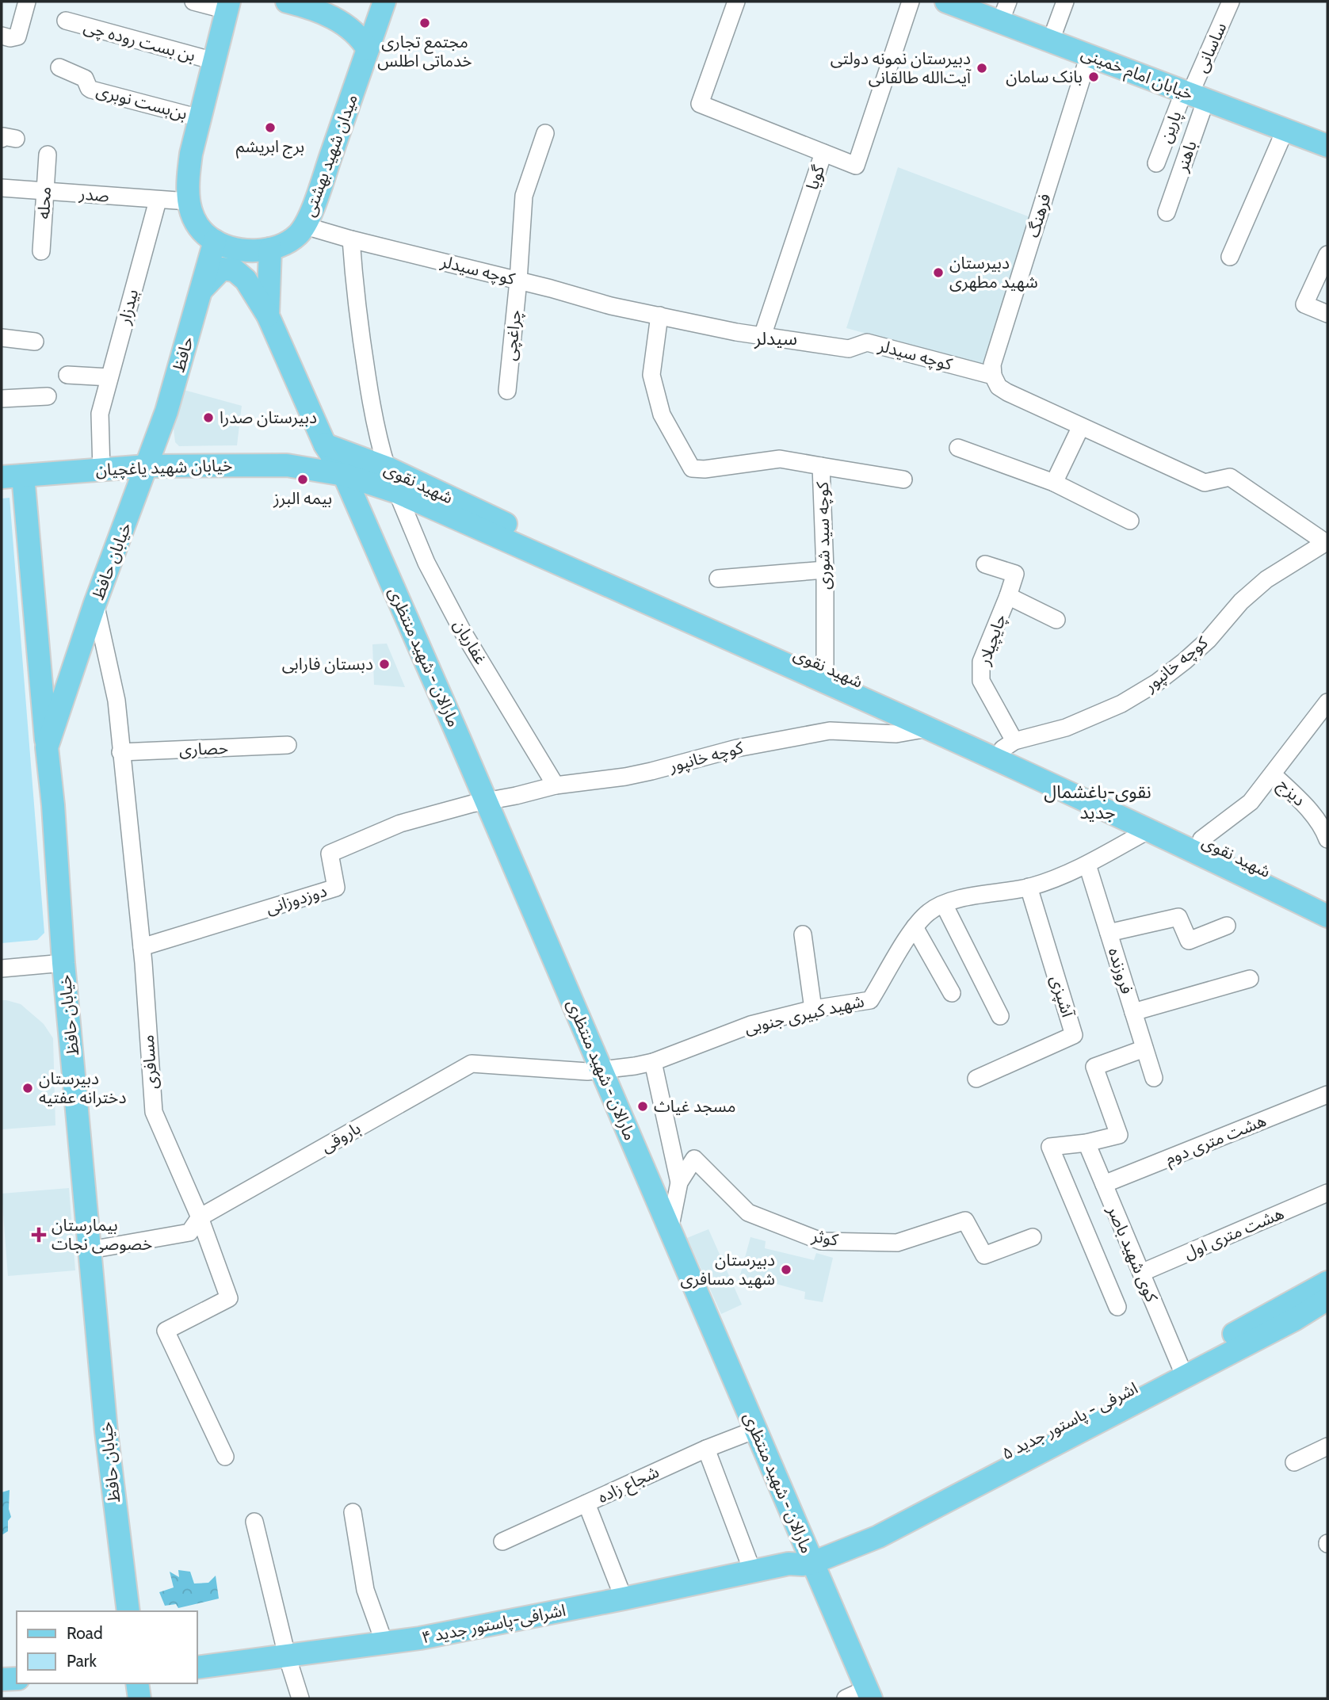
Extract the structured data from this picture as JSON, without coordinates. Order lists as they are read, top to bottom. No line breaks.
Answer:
{"streets":{"main road":["خیابان امام خمینی","میدان شهید بهشتی","حافظ","خیابان شهید یاغچیان","شهید نقوی","خیابان حافظ","مارالان - شهید منتظری","اشرفی - پاستور جدید ۵","اشرافی-پاستور جدید ۴"],"street":["بن بست روده چی","ساسانی","بن‌بست نوبری","پارین","باهنر","گویا","صدر","محله","فرهنگ","کوچه سیدلر","بیدزار","چراغچی","کوچه سید شوری","چایچیلار","غفاریان","کوچه خانپور","حصاری","دیزج","دوزدوزانی","فروزنده","آشپزی","شهید کبیری جنوبی","مسافری","باروقی","هشت متری دوم","هشت متری اول","کوثر","کوی شهید باصر","شجاع زاده"]},"crossings":[["بن بست روده چی","میدان شهید بهشتی"],["ساسانی","خیابان امام خمینی"],["ساسانی","پارین"],["ساسانی","باهنر"],["خیابان امام خمینی","پارین"],["خیابان امام خمینی","باهنر"],["خیابان امام خمینی","فرهنگ"],["بن‌بست نوبری","میدان شهید بهشتی"],["پارین","باهنر"],["میدان شهید بهشتی","صدر"],["میدان شهید بهشتی","کوچه سیدلر"],["میدان شهید بهشتی","حافظ"],["گویا","کوچه سیدلر"],["صدر","محله"],["صدر","بیدزار"],["فرهنگ","کوچه سیدلر"],["کوچه سیدلر","چراغچی"],["کوچه سیدلر","کوچه سید شوری"],["بیدزار","خیابان شهید یاغچیان"],["حافظ","خیابان شهید یاغچیان"],["حافظ","خیابان حافظ"],["حافظ","مارالان - شهید منتظری"],["خیابان شهید یاغچیان","شهید نقوی"],["خیابان شهید یاغچیان","خیابان حافظ"],["خیابان شهید یاغچیان","مارالان - شهید منتظری"],["شهید نقوی","کوچه سید شوری"],["شهید نقوی","چایچیلار"],["شهید نقوی","غفاریان"],["شهید نقوی","مارالان - شهید منتظری"],["شهید نقوی","کوچه خانپور"],["شهید نقوی","شهید کبیری جنوبی"],["خیابان حافظ","مسافری"],["خیابان حافظ","باروقی"],["چایچیلار","کوچه خانپور"],["غفاریان","کوچه خانپور"],["مارالان - شهید منتظری","کوچه خانپور"],["مارالان - شهید منتظری","دوزدوزانی"],["مارالان - شهید منتظری","شهید کبیری جنوبی"],["مارالان - شهید منتظری","باروقی"],["مارالان - شهید منتظری","کوثر"],["مارالان - شهید منتظری","اشرفی - پاستور جدید ۵"],["مارالان - شهید منتظری","شجاع زاده"],["مارالان - شهید منتظری","اشرافی-پاستور جدید ۴"],["کوچه خانپور","دوزدوزانی"],["حصاری","مسافری"],["دوزدوزانی","مسافری"],["فروزنده","شهید کبیری جنوبی"],["آشپزی","شهید کبیری جنوبی"],["شهید کبیری جنوبی","باروقی"],["مسافری","باروقی"],["هشت متری دوم","کوی شهید باصر"],["هشت متری اول","کوی شهید باصر"],["کوی شهید باصر","اشرفی - پاستور جدید ۵"],["اشرفی - پاستور جدید ۵","اشرافی-پاستور جدید ۴"]],"districts":["سیدلر","نقوی-باغشمال جدید"],"places":{"other":["مجتمع تجاری خدماتی اطلس","دبیرستان نمونه‌ دولتی آیت‌الله طالقانی","بانک سامان","برج ابریشم","دبیرستان شهید مطهری","دبیرستان صدرا","بیمه البرز","دبستان فارابی","دبیرستان دخترانه عفتیه","مسجد غیاث","دبیرستان شهید مسافری"],"health":["بیمارستان خصوصی نجات"]},"legend":["Road","Park"]}
